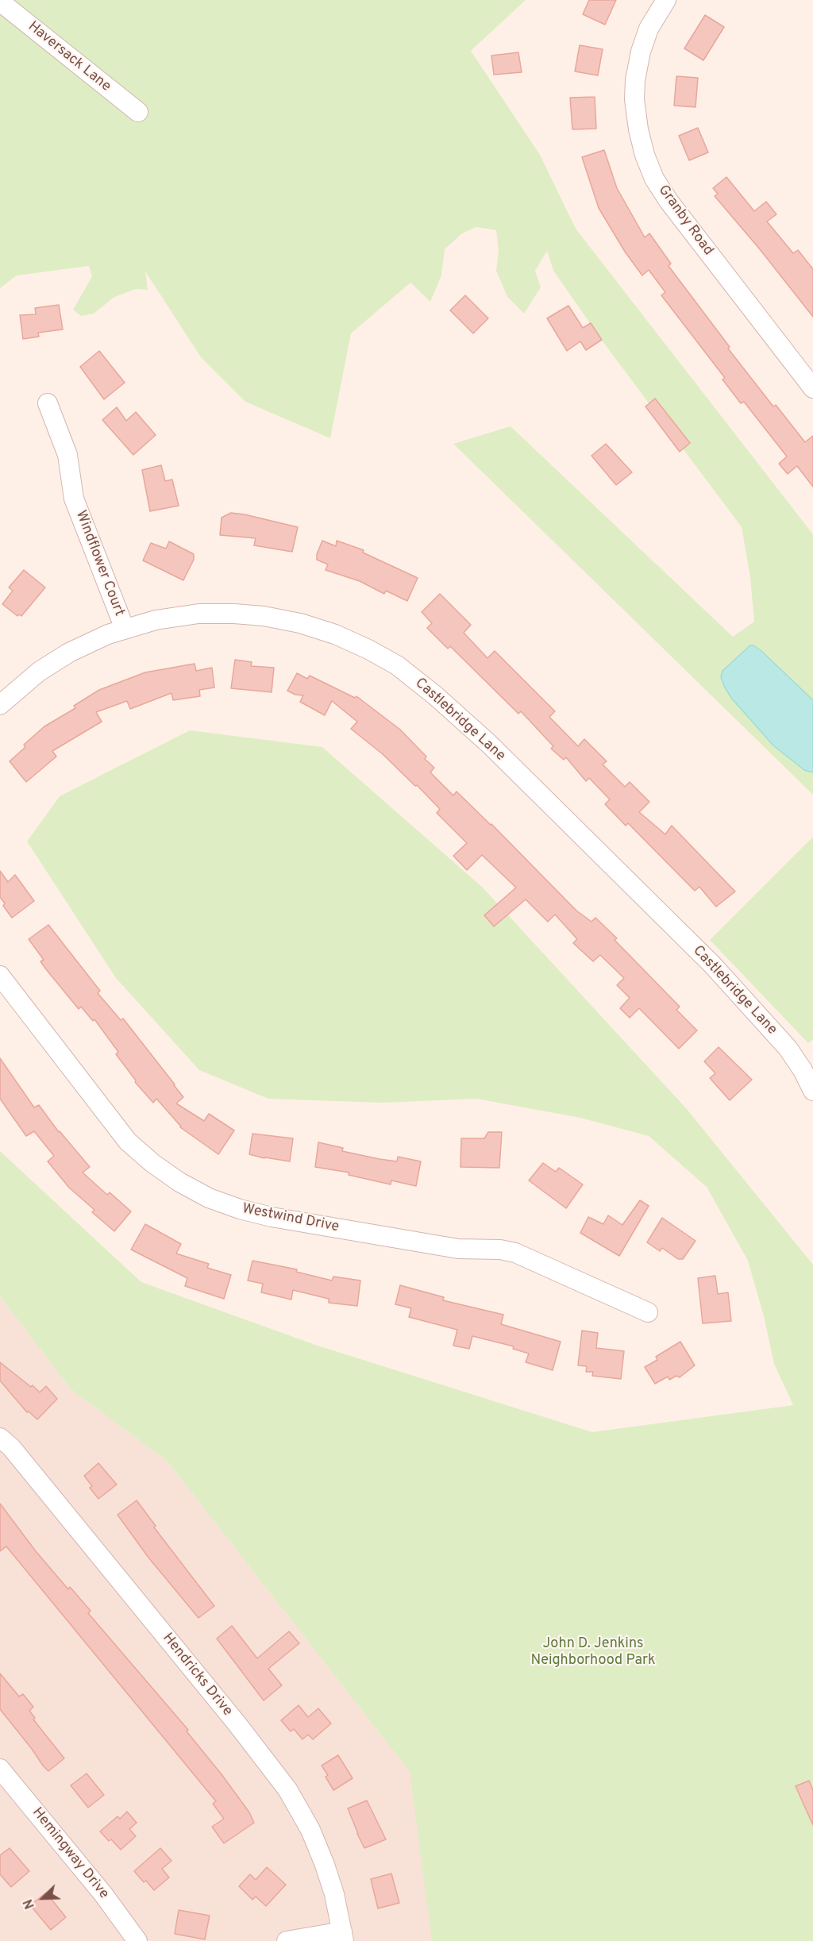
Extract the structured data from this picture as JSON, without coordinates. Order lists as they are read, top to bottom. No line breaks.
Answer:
{"streets":{"street":["Haversack Lane","Granby Road","Windflower Court","Castlebridge Lane","Westwind Drive","Hendricks Drive","Hemingway Drive"]},"crossings":[["Windflower Court","Castlebridge Lane"]],"parks":["John D. Jenkins Neighborhood Park"],"north":"bottom left"}
